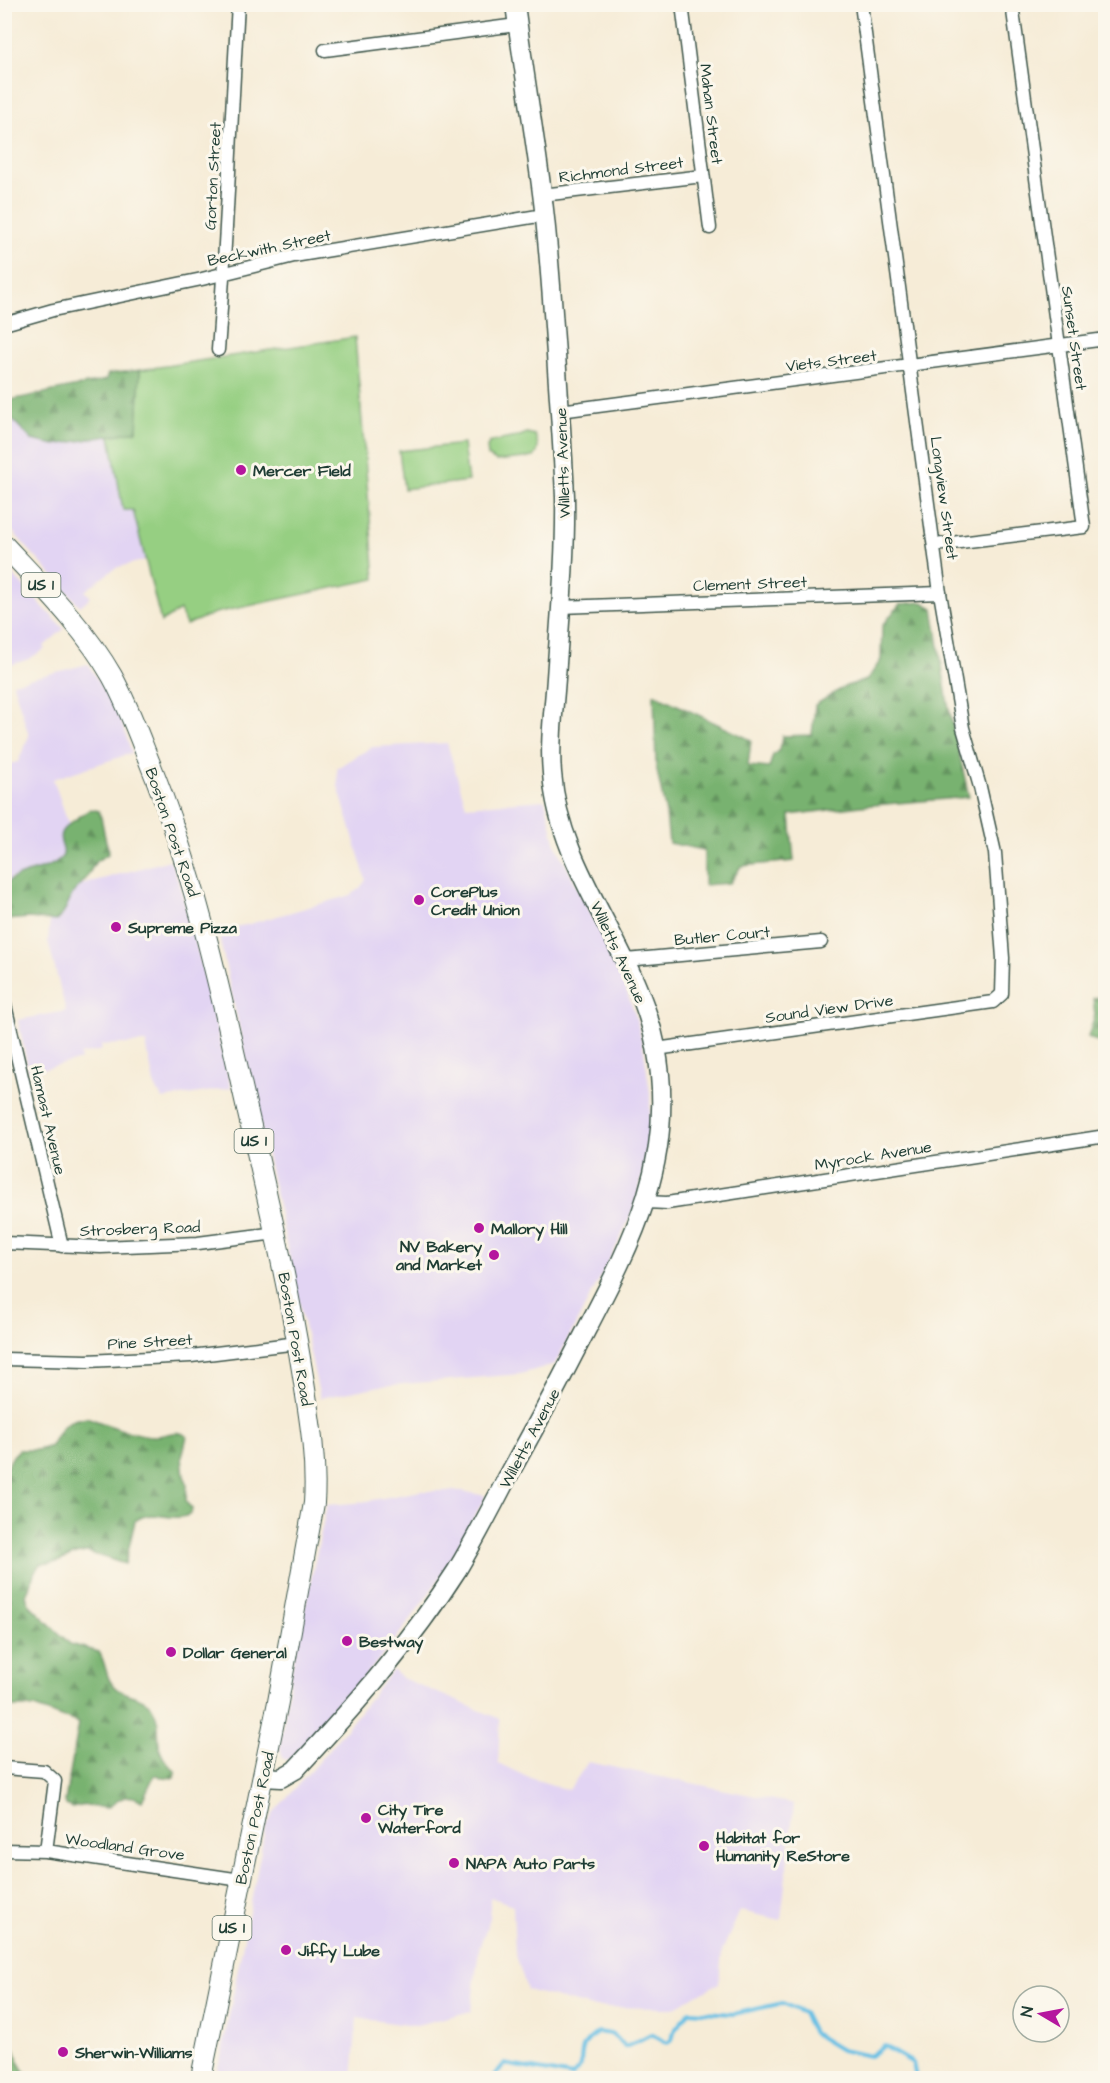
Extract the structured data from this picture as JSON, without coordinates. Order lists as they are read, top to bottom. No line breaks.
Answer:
{"streets":{"main road":["US 1","Boston Post Road"],"street":["Mahan Street","Richmond Street","Gorton Street","Beckwith Street","Sunset Street","Viets Street","Willetts Avenue","Longview Street","Clement Street","Butler Court","Sound View Drive","Hamast Avenue","Myrock Avenue","Strosberg Road","Pine Street","Woodland Grove"]},"crossings":[["Mahan Street","Richmond Street"],["Richmond Street","Willetts Avenue"],["Gorton Street","Beckwith Street"],["Beckwith Street","Willetts Avenue"],["Sunset Street","Viets Street"],["Sunset Street","Longview Street"],["Viets Street","Willetts Avenue"],["Viets Street","Longview Street"],["Willetts Avenue","Clement Street"],["Willetts Avenue","Boston Post Road"],["Willetts Avenue","Butler Court"],["Willetts Avenue","Sound View Drive"],["Willetts Avenue","Myrock Avenue"],["Longview Street","Clement Street"],["Longview Street","Sound View Drive"],["Boston Post Road","Strosberg Road"],["Boston Post Road","Pine Street"],["Boston Post Road","Woodland Grove"],["Hamast Avenue","Strosberg Road"]],"places":["Mercer Field","CorePlus Credit Union","Supreme Pizza","Mallory Hill","NV Bakery and Market","Bestway","Dollar General","City Tire Waterford","Habitat for Humanity ReStore","NAPA Auto Parts","Jiffy Lube","Sherwin-Williams"],"north":"left"}
